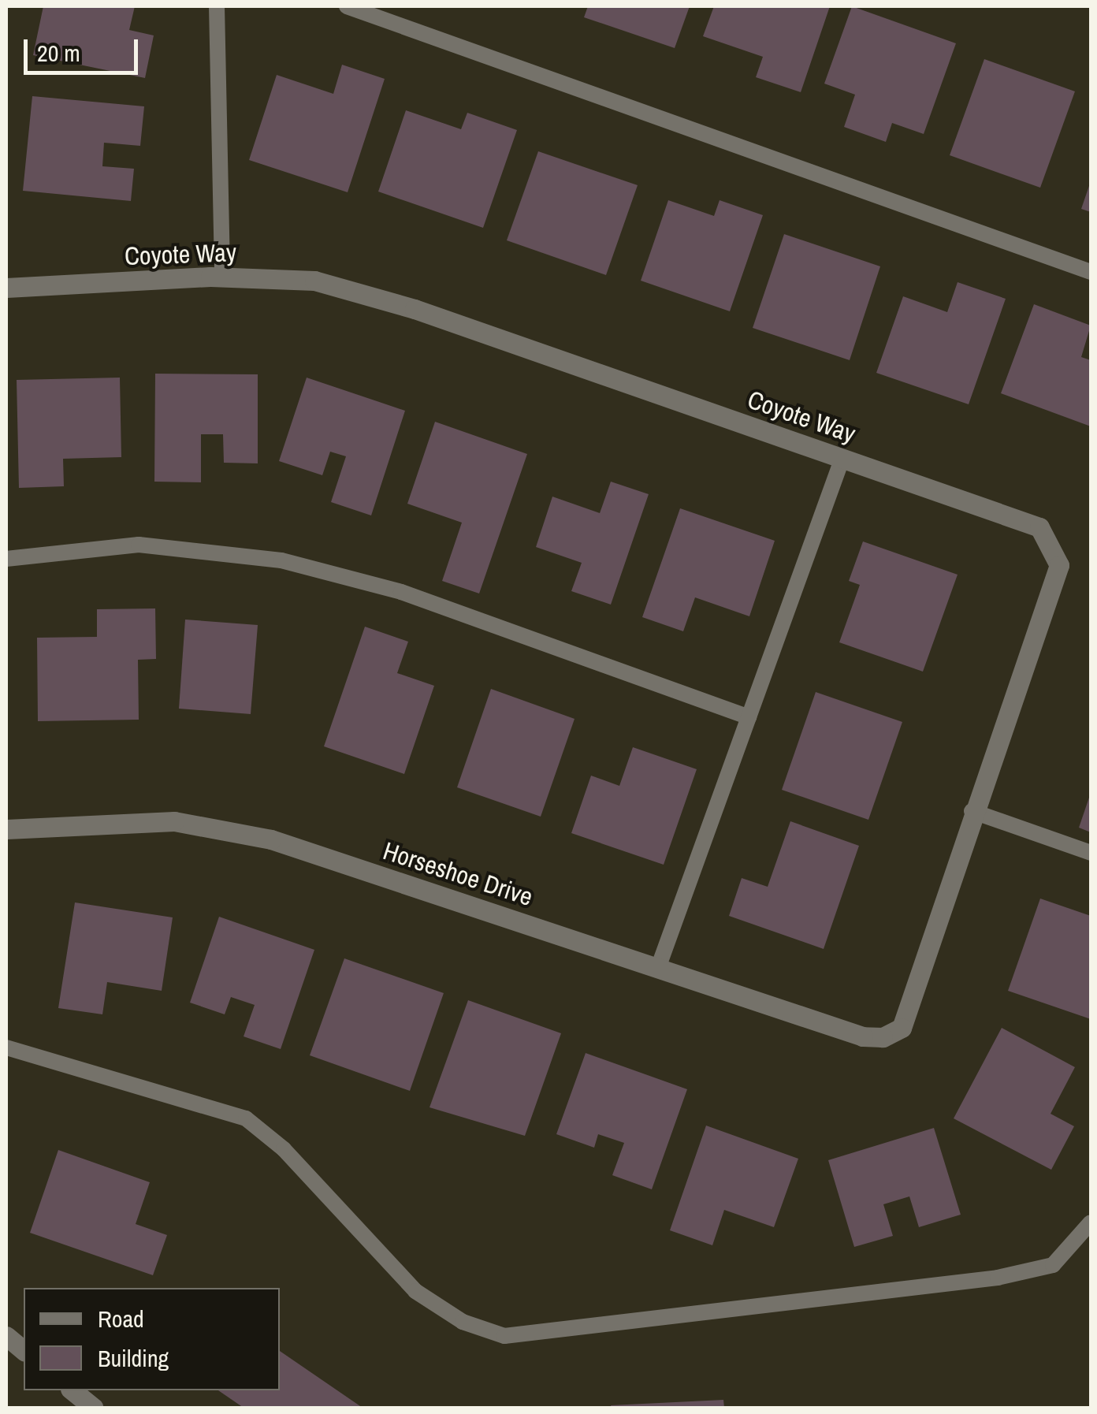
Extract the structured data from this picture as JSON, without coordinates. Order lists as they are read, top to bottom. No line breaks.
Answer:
{"streets":{"street":["Coyote Way","Horseshoe Drive"]},"crossings":[["Coyote Way","Horseshoe Drive"]],"legend":["Road","Building"],"scale_bar":"20 m"}
